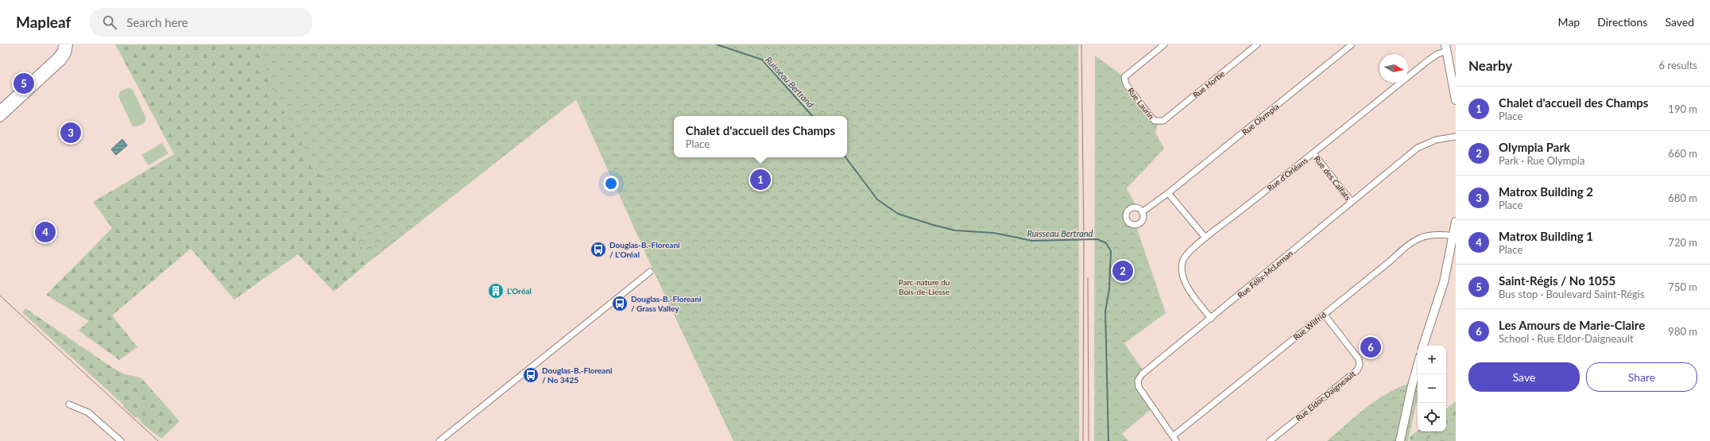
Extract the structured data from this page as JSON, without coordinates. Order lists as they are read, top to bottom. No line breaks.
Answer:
{"streets":{"street":["Rue Hortie","Rue Laurin","Rue Olympia","Rue d'Orléans","Rue des Calfats","Rue Félix-McLernan","Rue Wilfrid","Rue Eldor-Daigneault"]},"crossings":[["Rue Hortie","Rue Laurin"],["Rue d'Orléans","Rue des Calfats"],["Rue d'Orléans","Rue Félix-McLernan"],["Rue des Calfats","Rue Félix-McLernan"],["Rue Félix-McLernan","Rue Wilfrid"],["Rue Wilfrid","Rue Eldor-Daigneault"]],"water":["Ruisseau Bertrand"],"parks":["Parc-nature du Bois-de-Liesse"],"places":{"bus stop":["Douglas-B.-Floreani / L'Oréal","Douglas-B.-Floreani / Grass Valley","Douglas-B.-Floreani / No 3425"],"building":["L'Oréal"]},"north":"right","page":{"header":"Mapleaf","search":"Search here","nav":["Map","Directions","Saved"],"heading":["Nearby","6 results"],"pins":["5","3","1","4","2","6"],"list":[{"mark":"1","name":"Chalet d'accueil des Champs","note":"Place","value":"190 m"},{"mark":"2","name":"Olympia Park","note":"Park · Rue Olympia","value":"660 m"},{"mark":"3","name":"Matrox Building 2","note":"Place","value":"680 m"},{"mark":"4","name":"Matrox Building 1","note":"Place","value":"720 m"},{"mark":"5","name":"Saint-Régis / No 1055","note":"Bus stop · Boulevard Saint-Régis","value":"750 m"},{"mark":"6","name":"Les Amours de Marie-Claire","note":"School · Rue Eldor-Daigneault","value":"980 m"}],"popup":["Chalet d'accueil des Champs","Place"],"map_buttons":["+","−"],"buttons":["Save","Share"]}}
